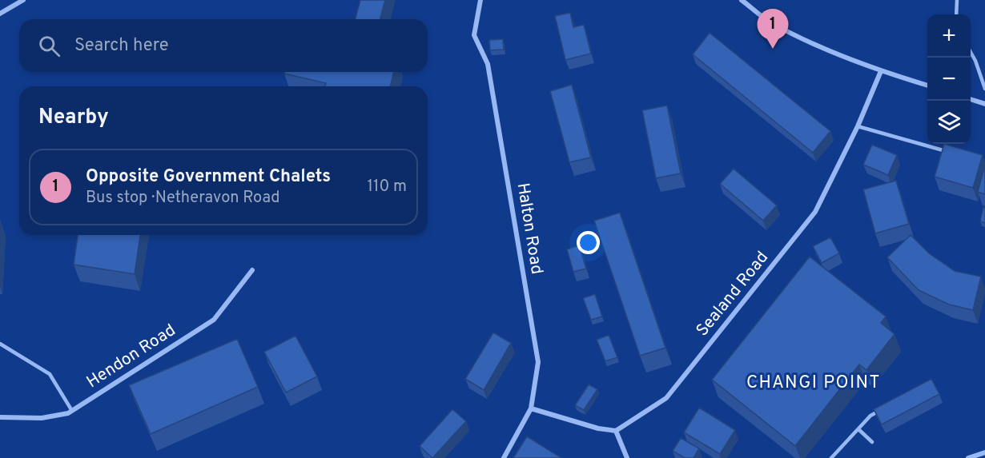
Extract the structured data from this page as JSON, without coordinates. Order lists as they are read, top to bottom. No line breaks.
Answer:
{"streets":{"street":["Halton Road","Sealand Road","Hendon Road"]},"districts":["CHANGI POINT"],"page":{"pins":"1","map_buttons":["+","−"],"search":"Search here","heading":"Nearby","list":[{"mark":"1","name":"Opposite Government Chalets","note":"Bus stop · Netheravon Road","value":"110 m"}]}}
